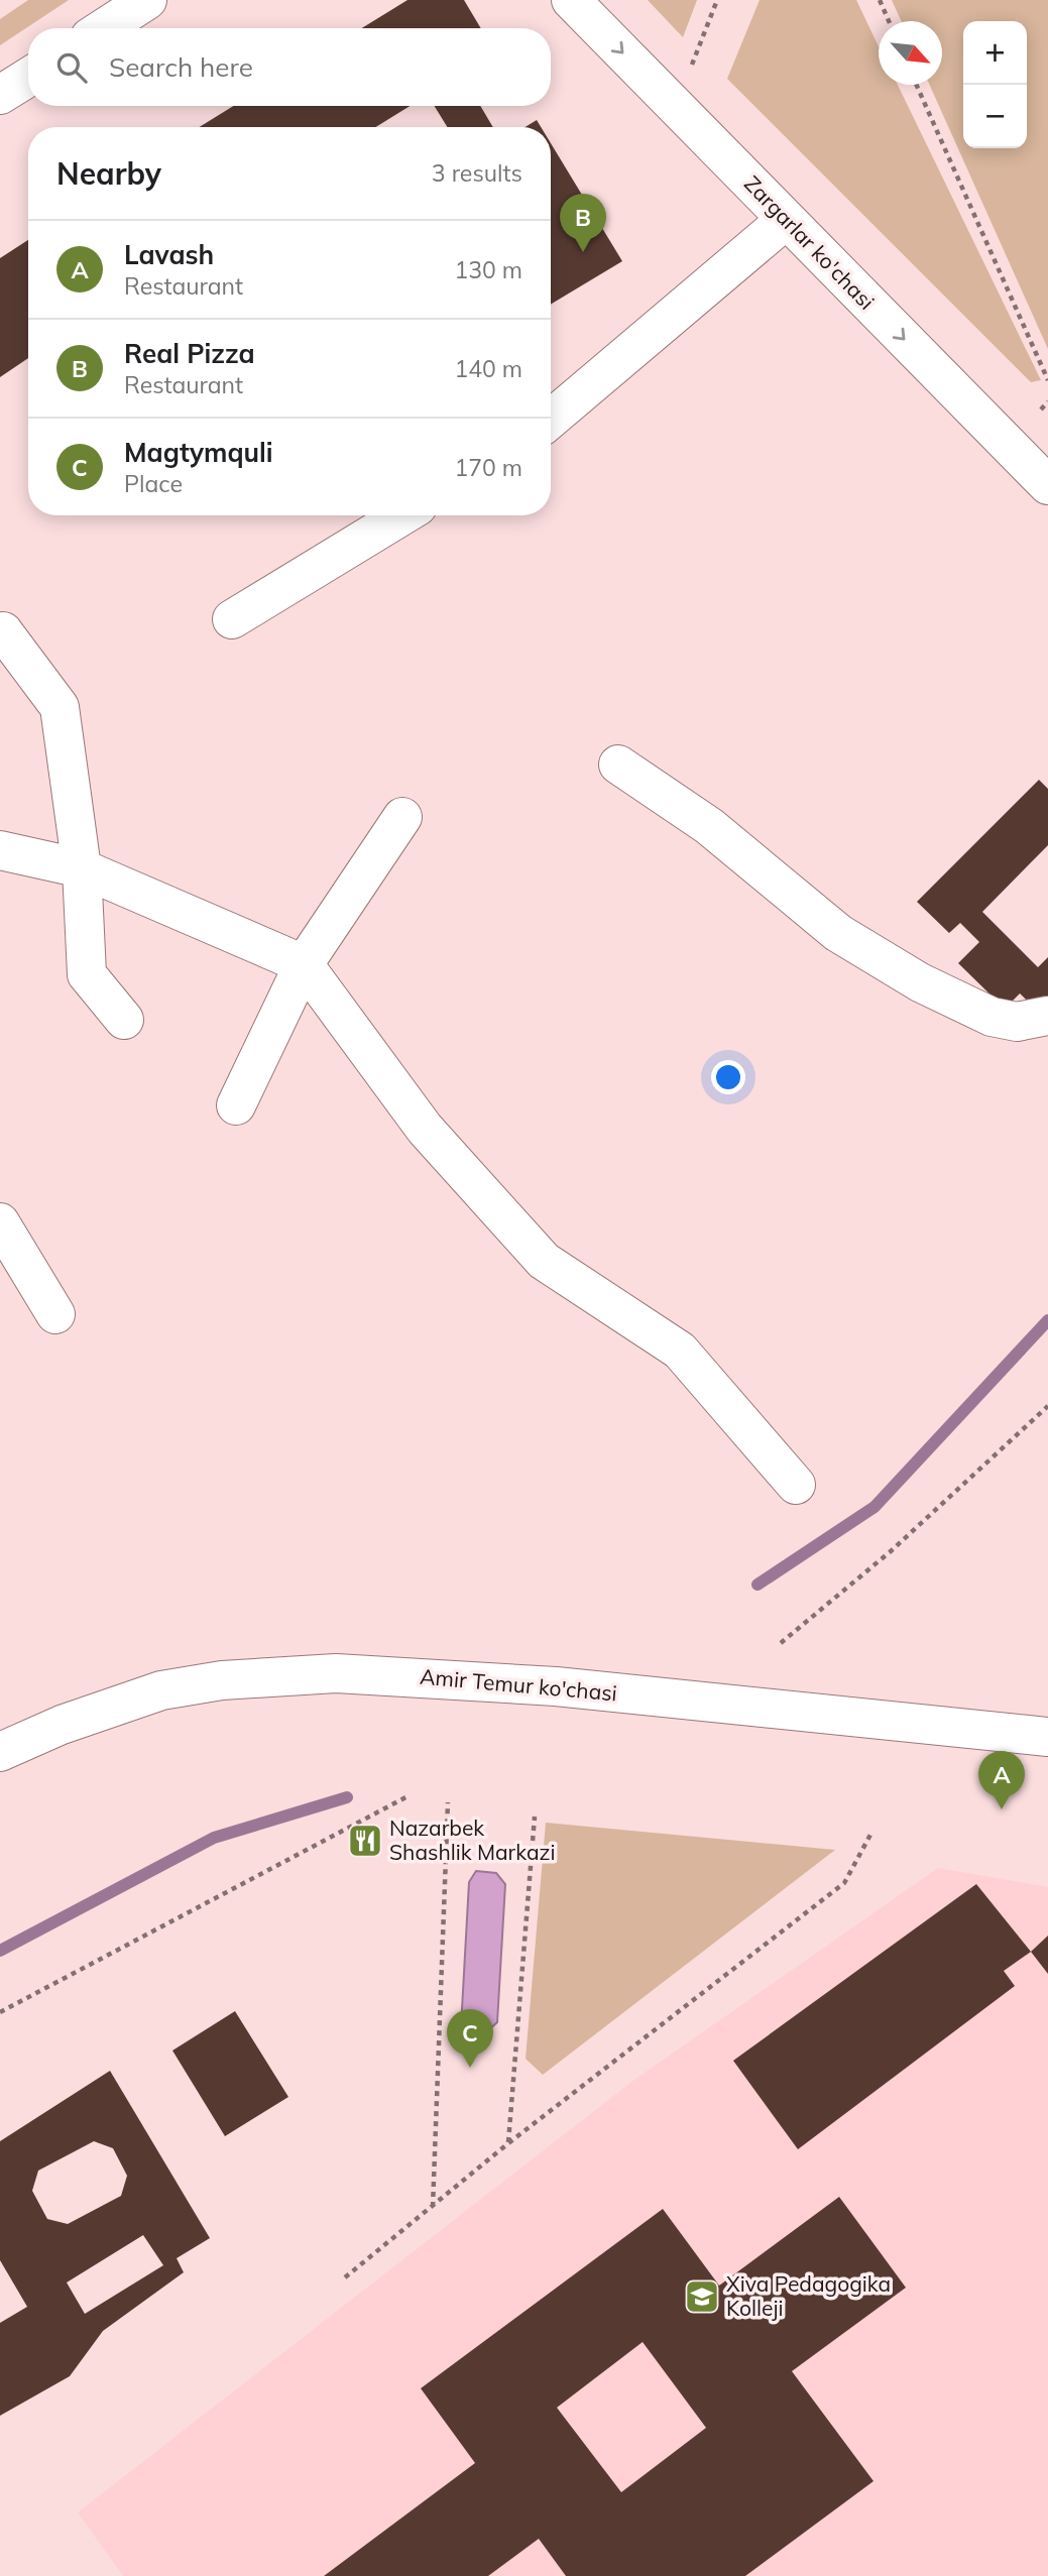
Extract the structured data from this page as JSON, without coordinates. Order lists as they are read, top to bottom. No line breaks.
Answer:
{"streets":{"main road":["Zargarlar ko'chasi","Amir Temur ko'chasi"]},"one_way":["Zargarlar ko'chasi"],"places":{"restaurant":["Nazarbek Shashlik Markazi"],"school or university":["Xiva Pedagogika Kolleji"]},"north":"bottom right","page":{"map_buttons":["+","−"],"search":"Search here","heading":["Nearby","3 results"],"pins":["B","A","C"],"list":[{"mark":"A","name":"Lavash","note":"Restaurant","value":"130 m"},{"mark":"B","name":"Real Pizza","note":"Restaurant","value":"140 m"},{"mark":"C","name":"Magtymquli","note":"Place","value":"170 m"}]}}
